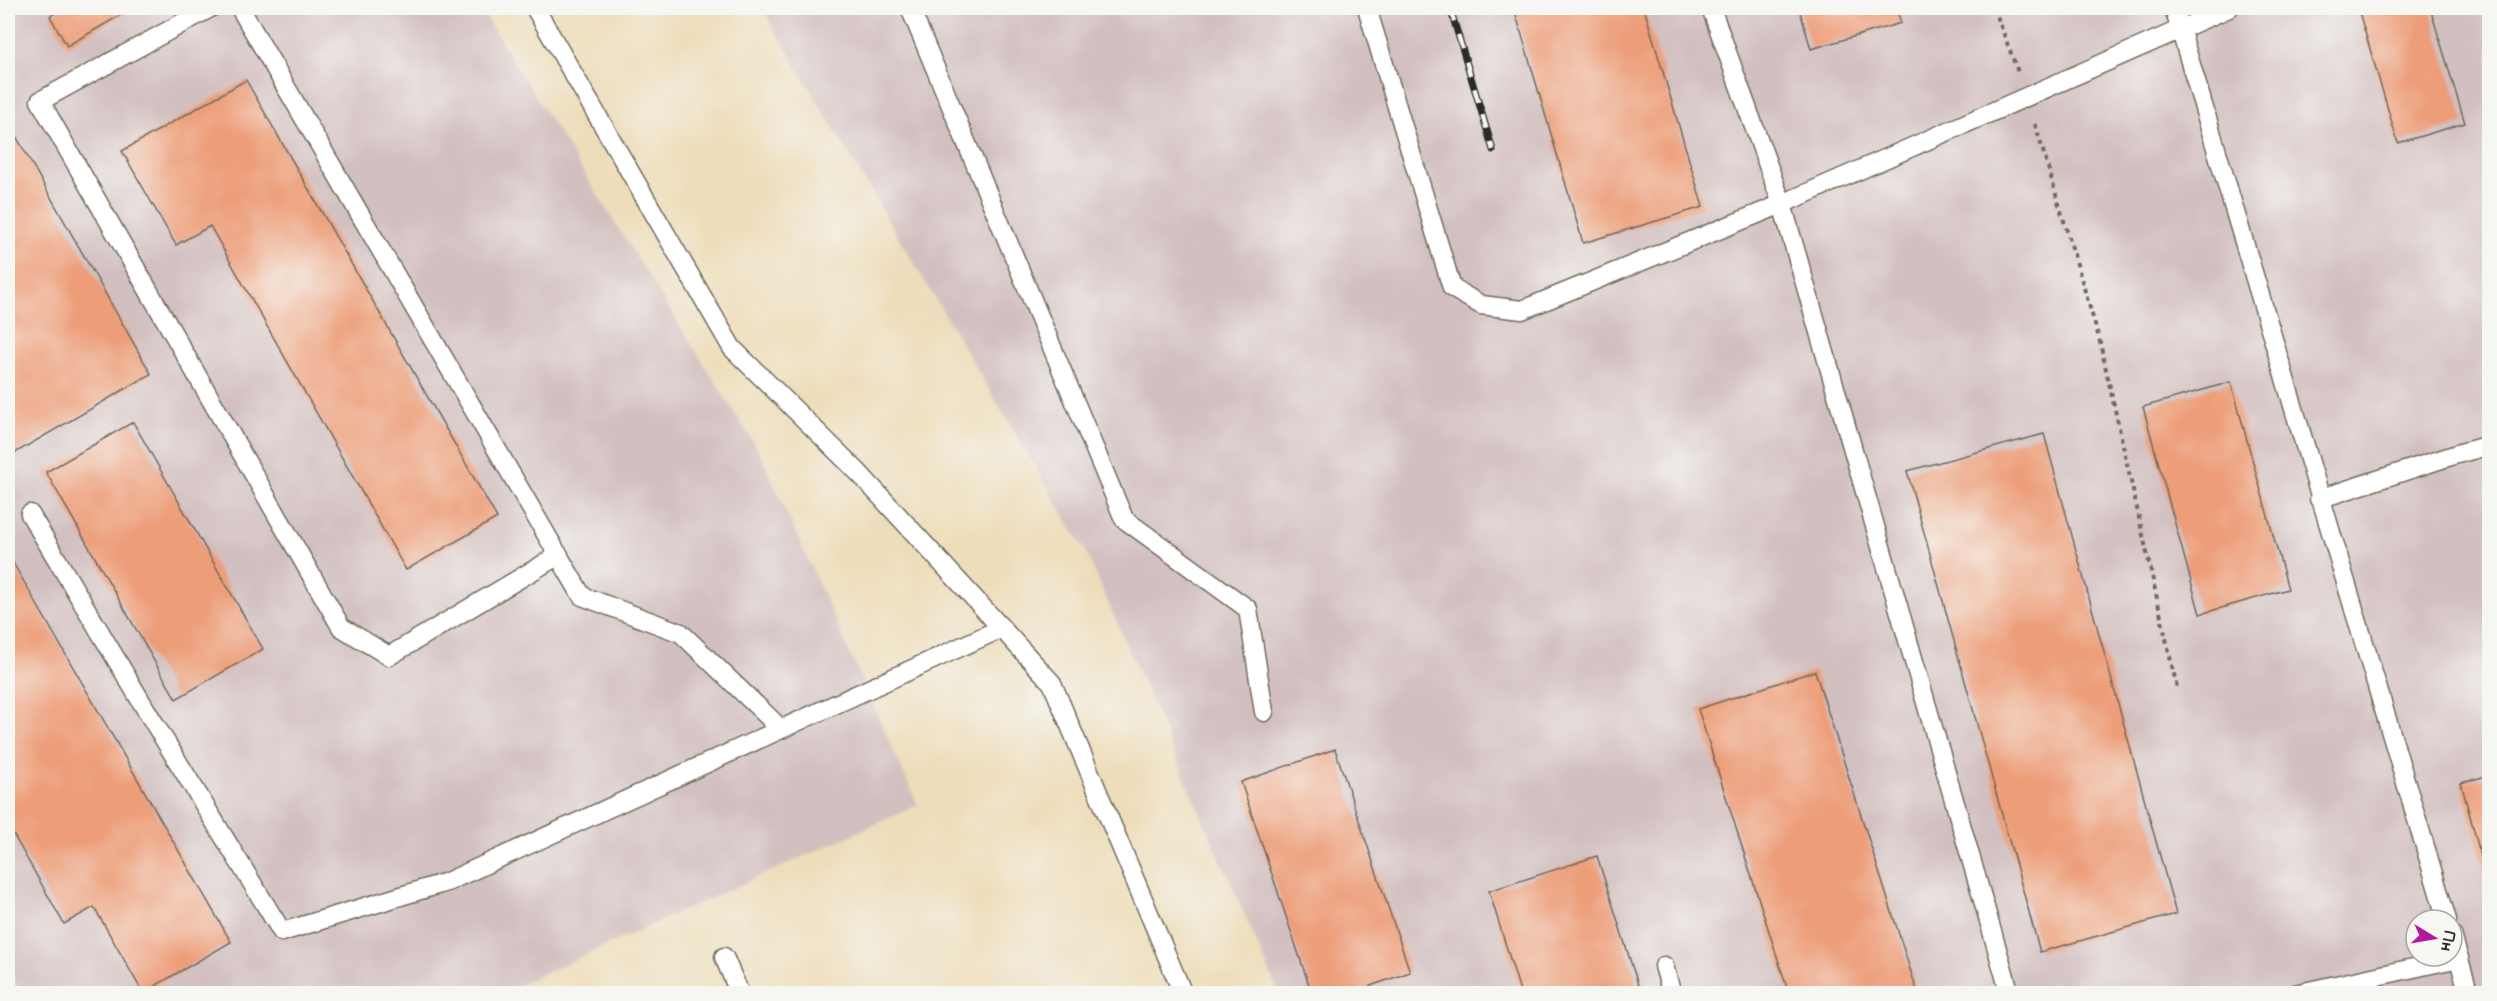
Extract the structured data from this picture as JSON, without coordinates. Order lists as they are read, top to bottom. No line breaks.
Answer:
{"north":"right"}
